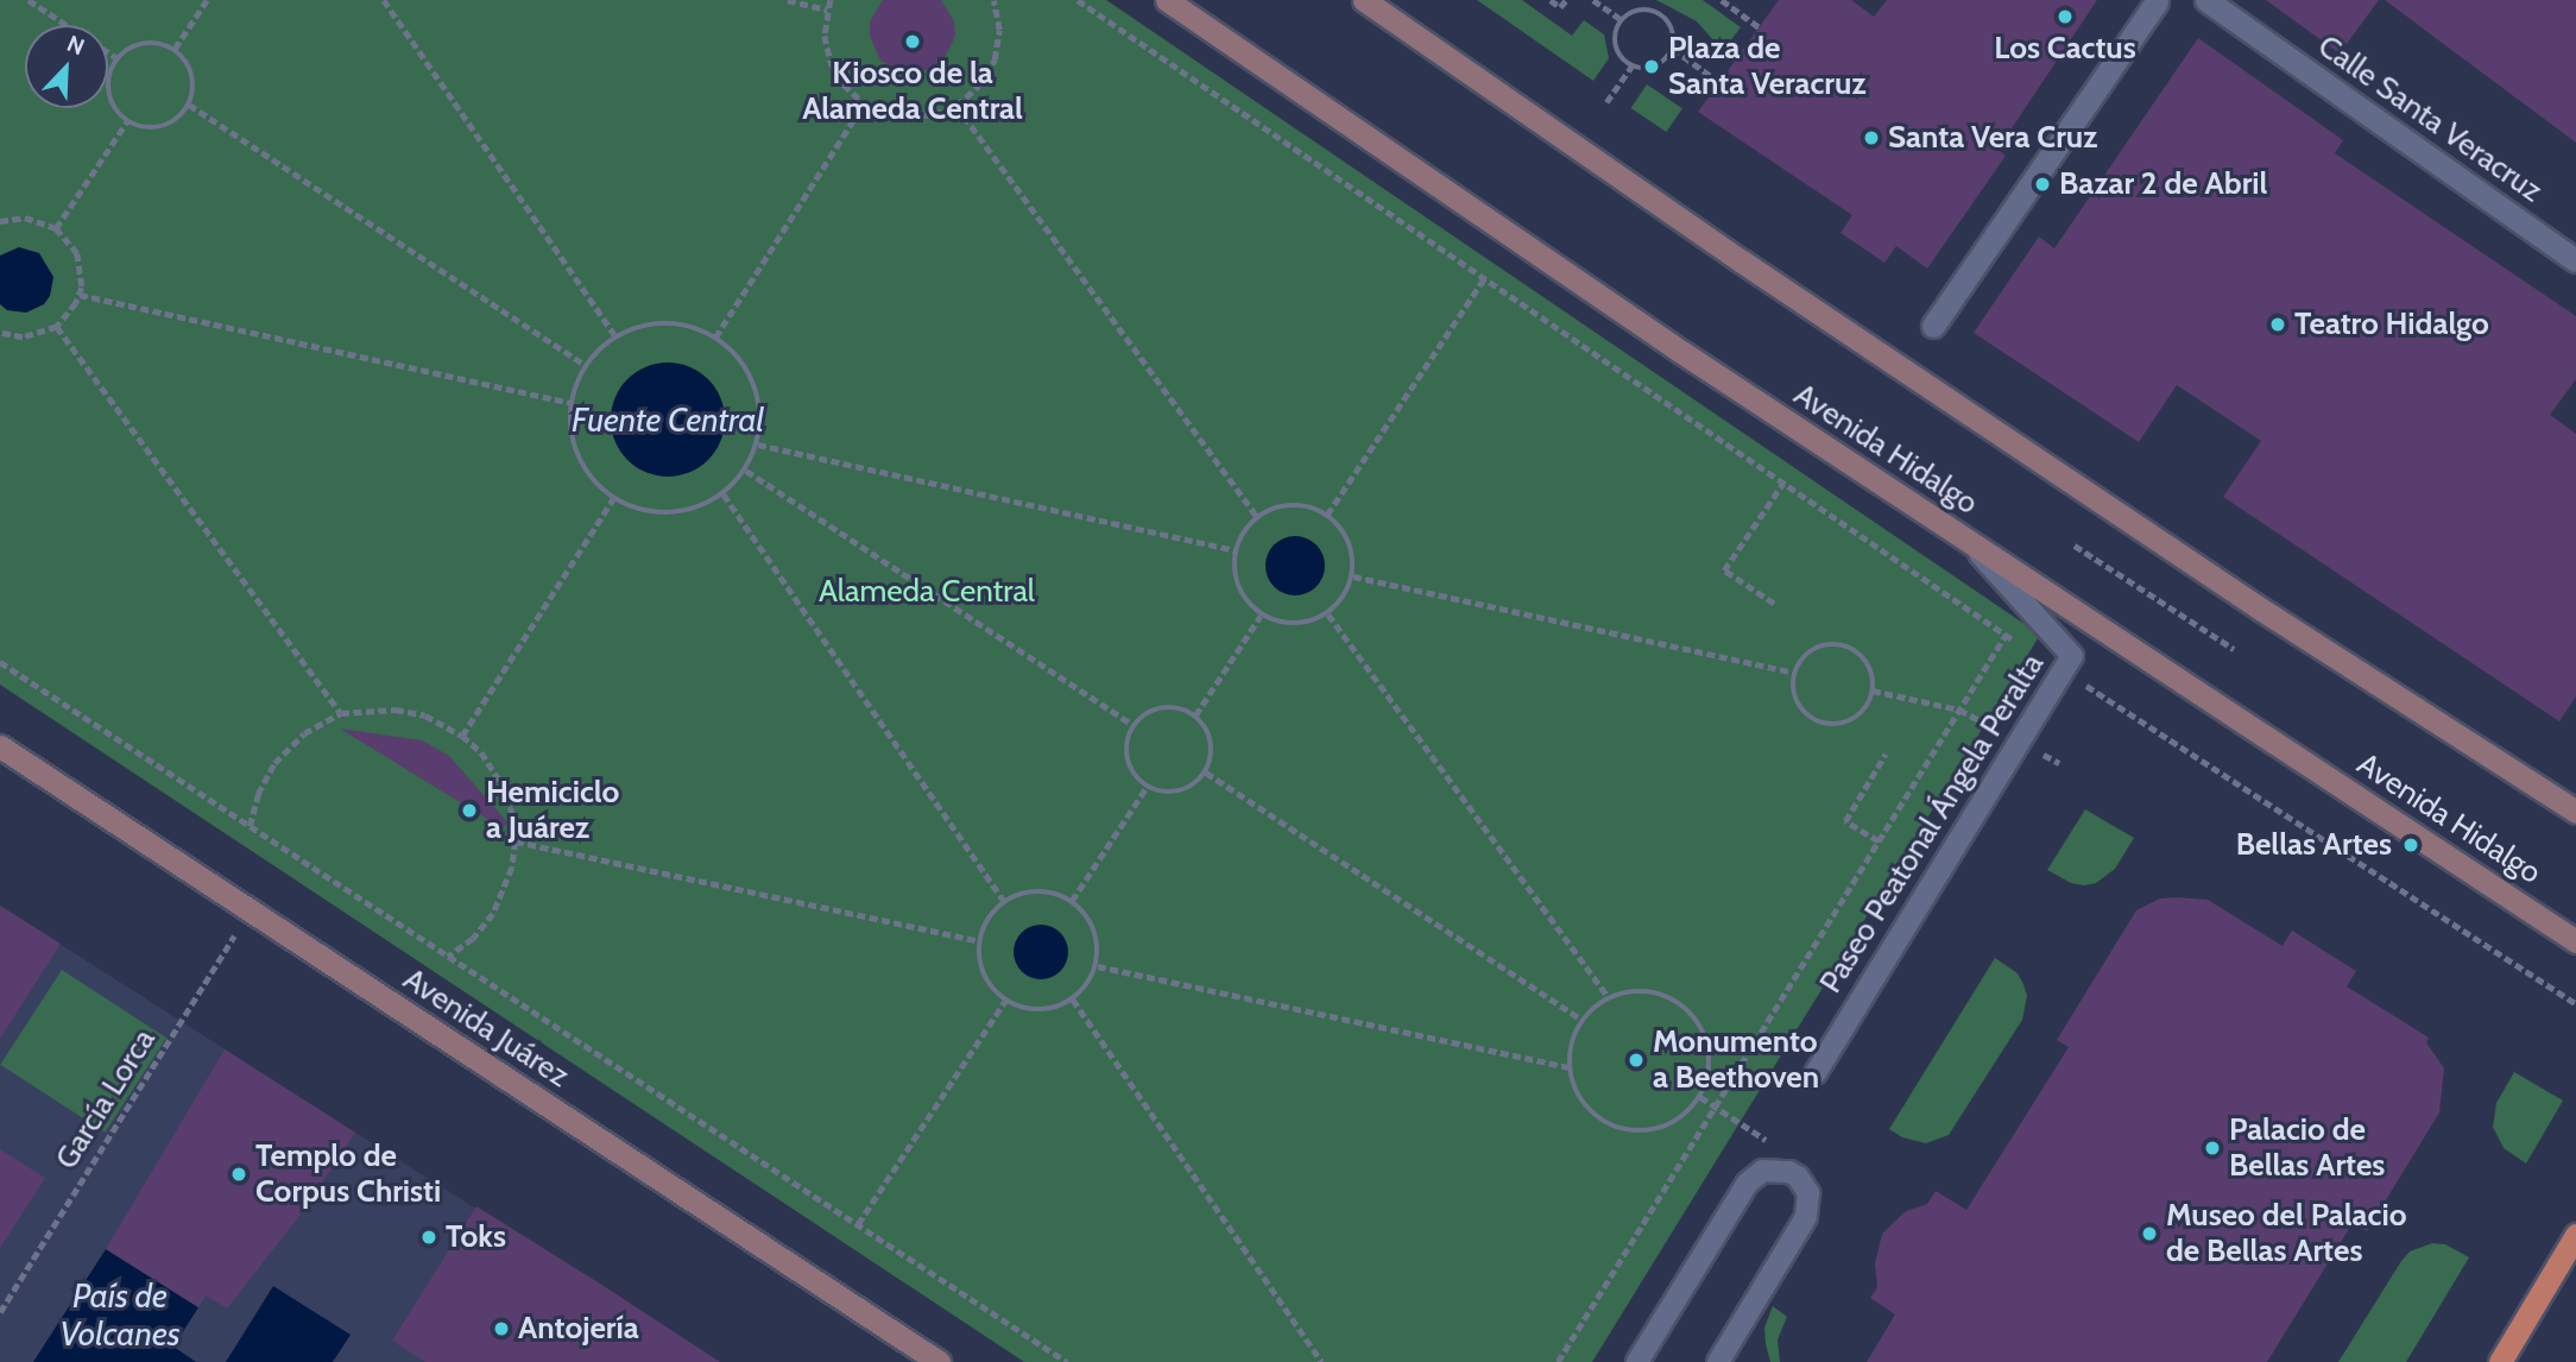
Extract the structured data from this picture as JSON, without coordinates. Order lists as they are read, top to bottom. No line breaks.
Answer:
{"streets":{"main road":["Avenida Hidalgo","Avenida Juárez"],"street":["Calle Santa Veracruz"],"lane":["Paseo Peatonal Ángela Peralta"],"path":["García Lorca"]},"crossings":[["Avenida Hidalgo","Paseo Peatonal Ángela Peralta"],["Avenida Juárez","García Lorca"]],"water":["Fuente Central","País de Volcanes"],"parks":["Alameda Central"],"places":["Los Cactus","Kiosco de la Alameda Central","Plaza de Santa Veracruz","Santa Vera Cruz","Bazar 2 de Abril","Teatro Hidalgo","Hemiciclo a Juárez","Bellas Artes","Monumento a Beethoven","Palacio de Bellas Artes","Templo de Corpus Christi","Museo del Palacio de Bellas Artes","Toks","Antojería"],"north":"top right"}
